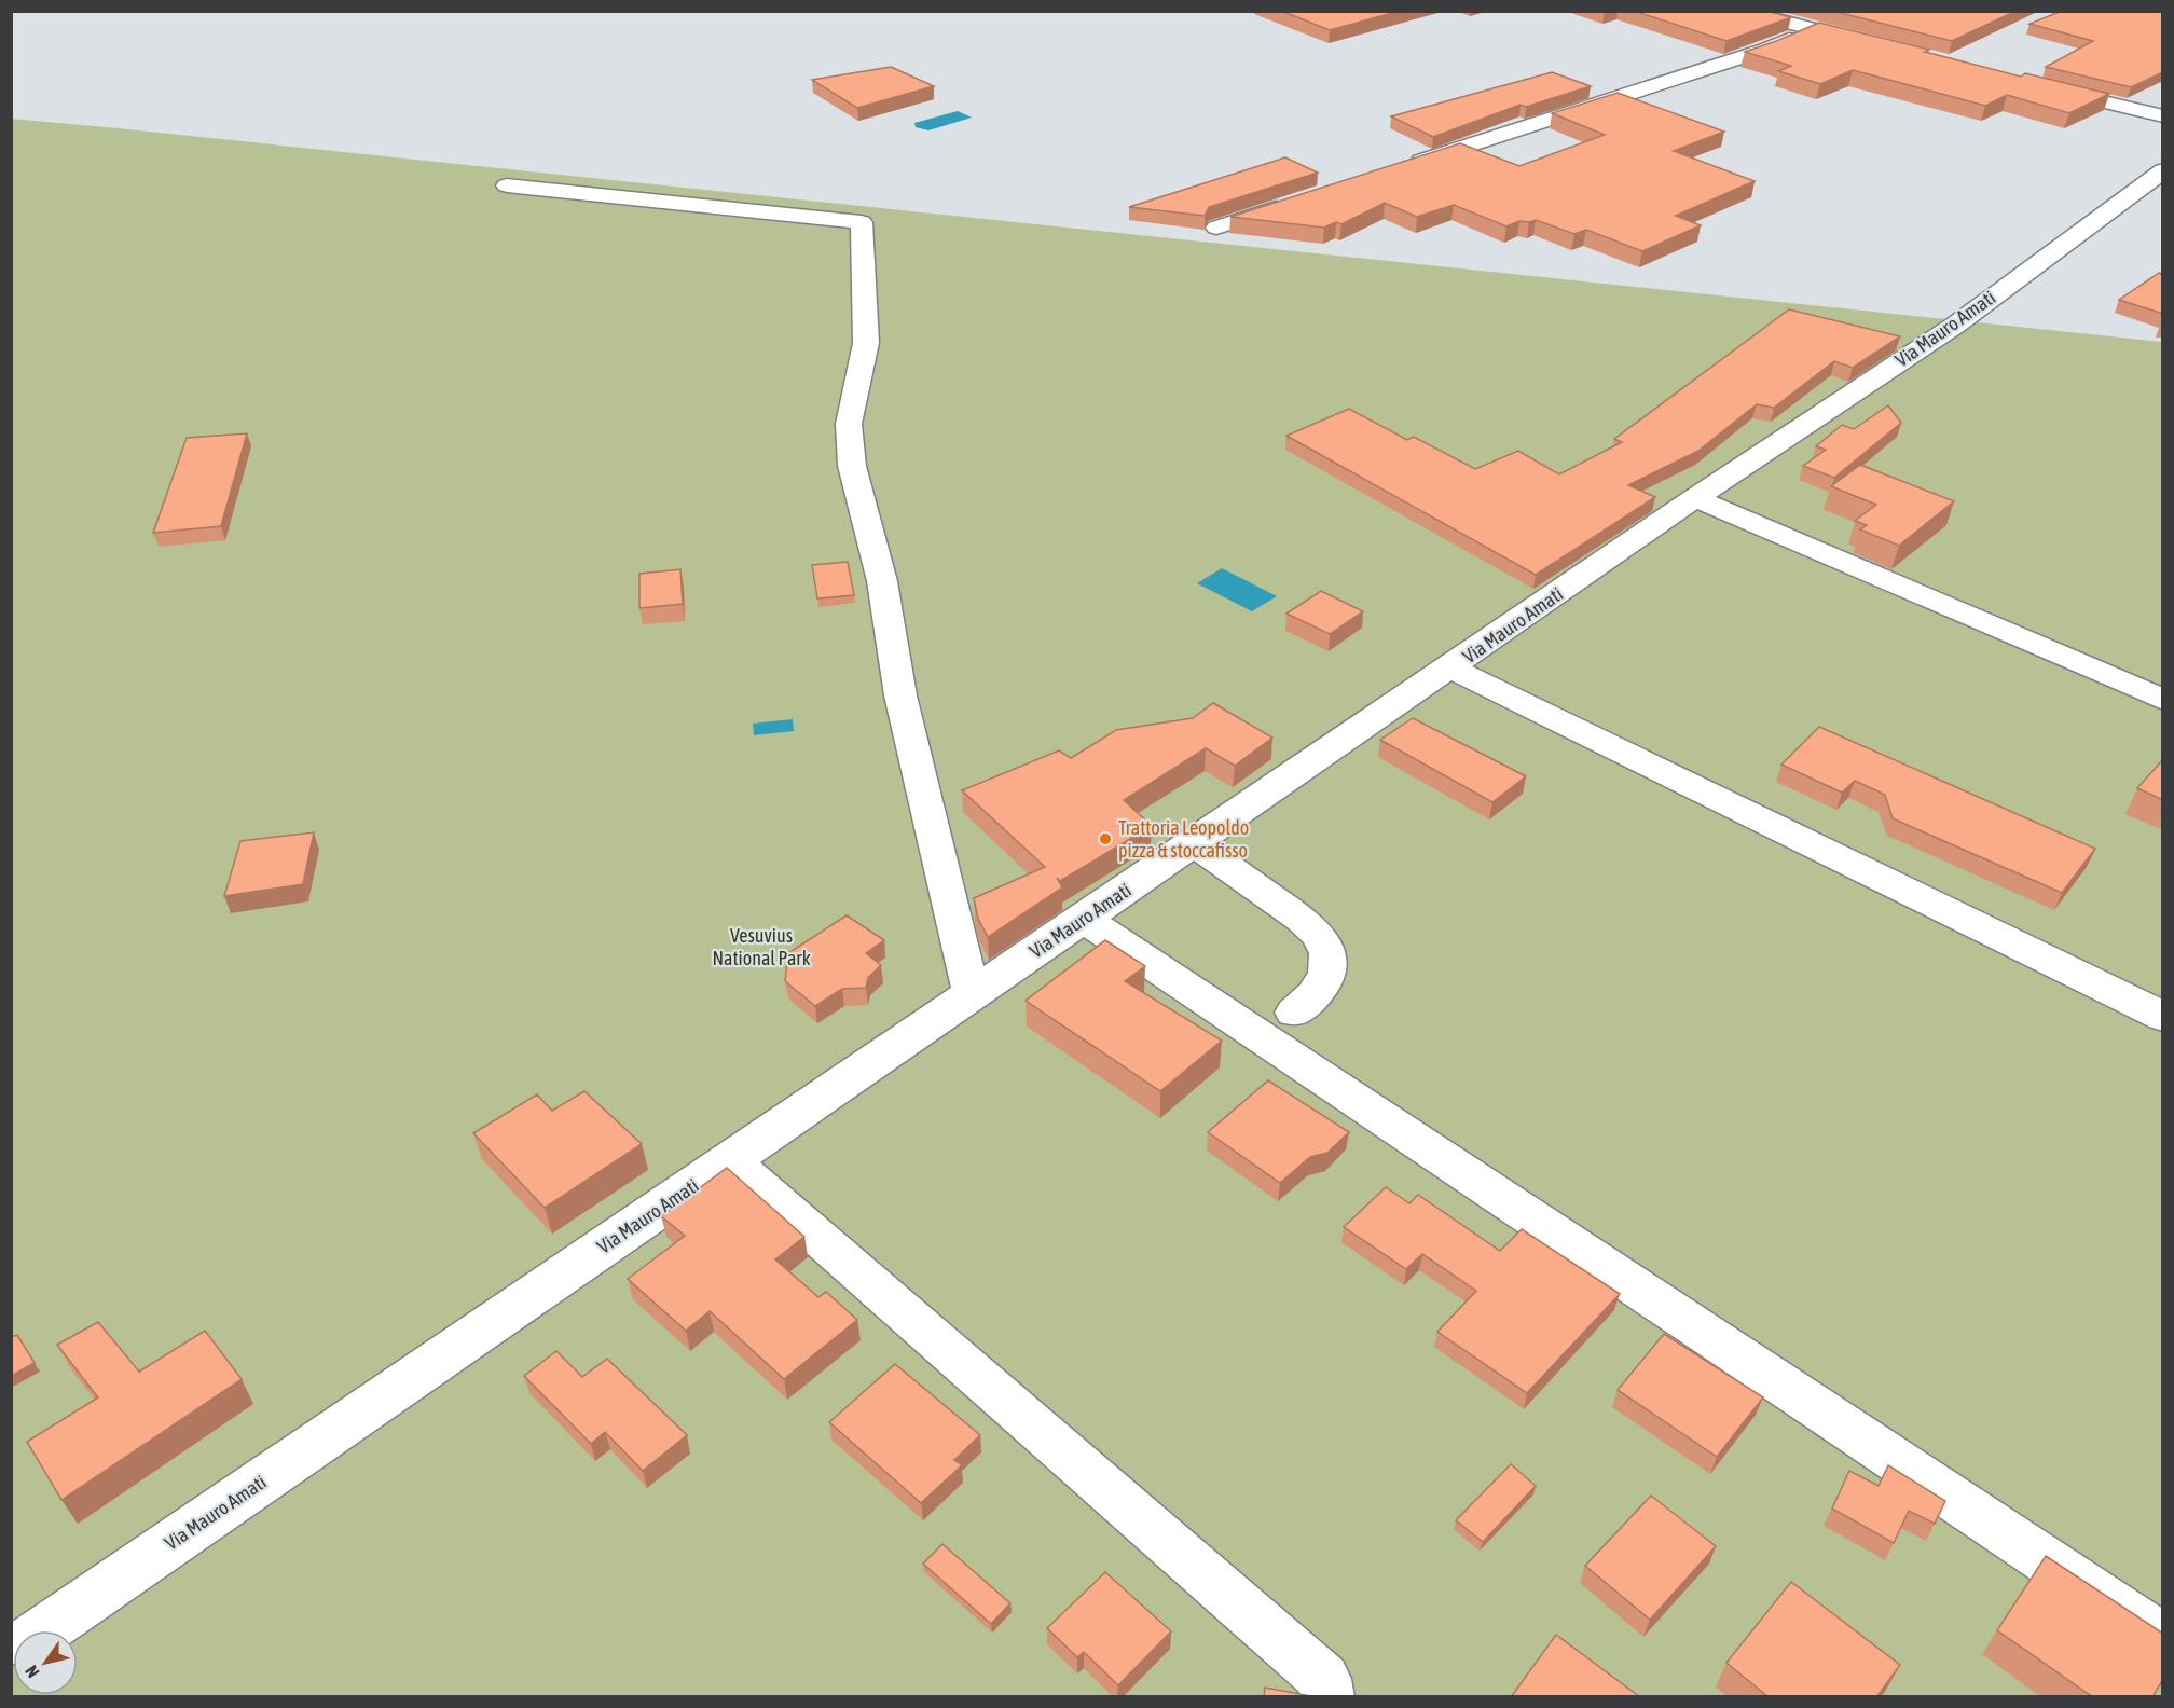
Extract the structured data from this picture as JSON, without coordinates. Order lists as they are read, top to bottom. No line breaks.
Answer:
{"streets":{"street":["Via Mauro Amati"]},"parks":["Vesuvius National Park"],"places":["Trattoria Leopoldo pizza & stoccafisso"],"north":"bottom left"}
